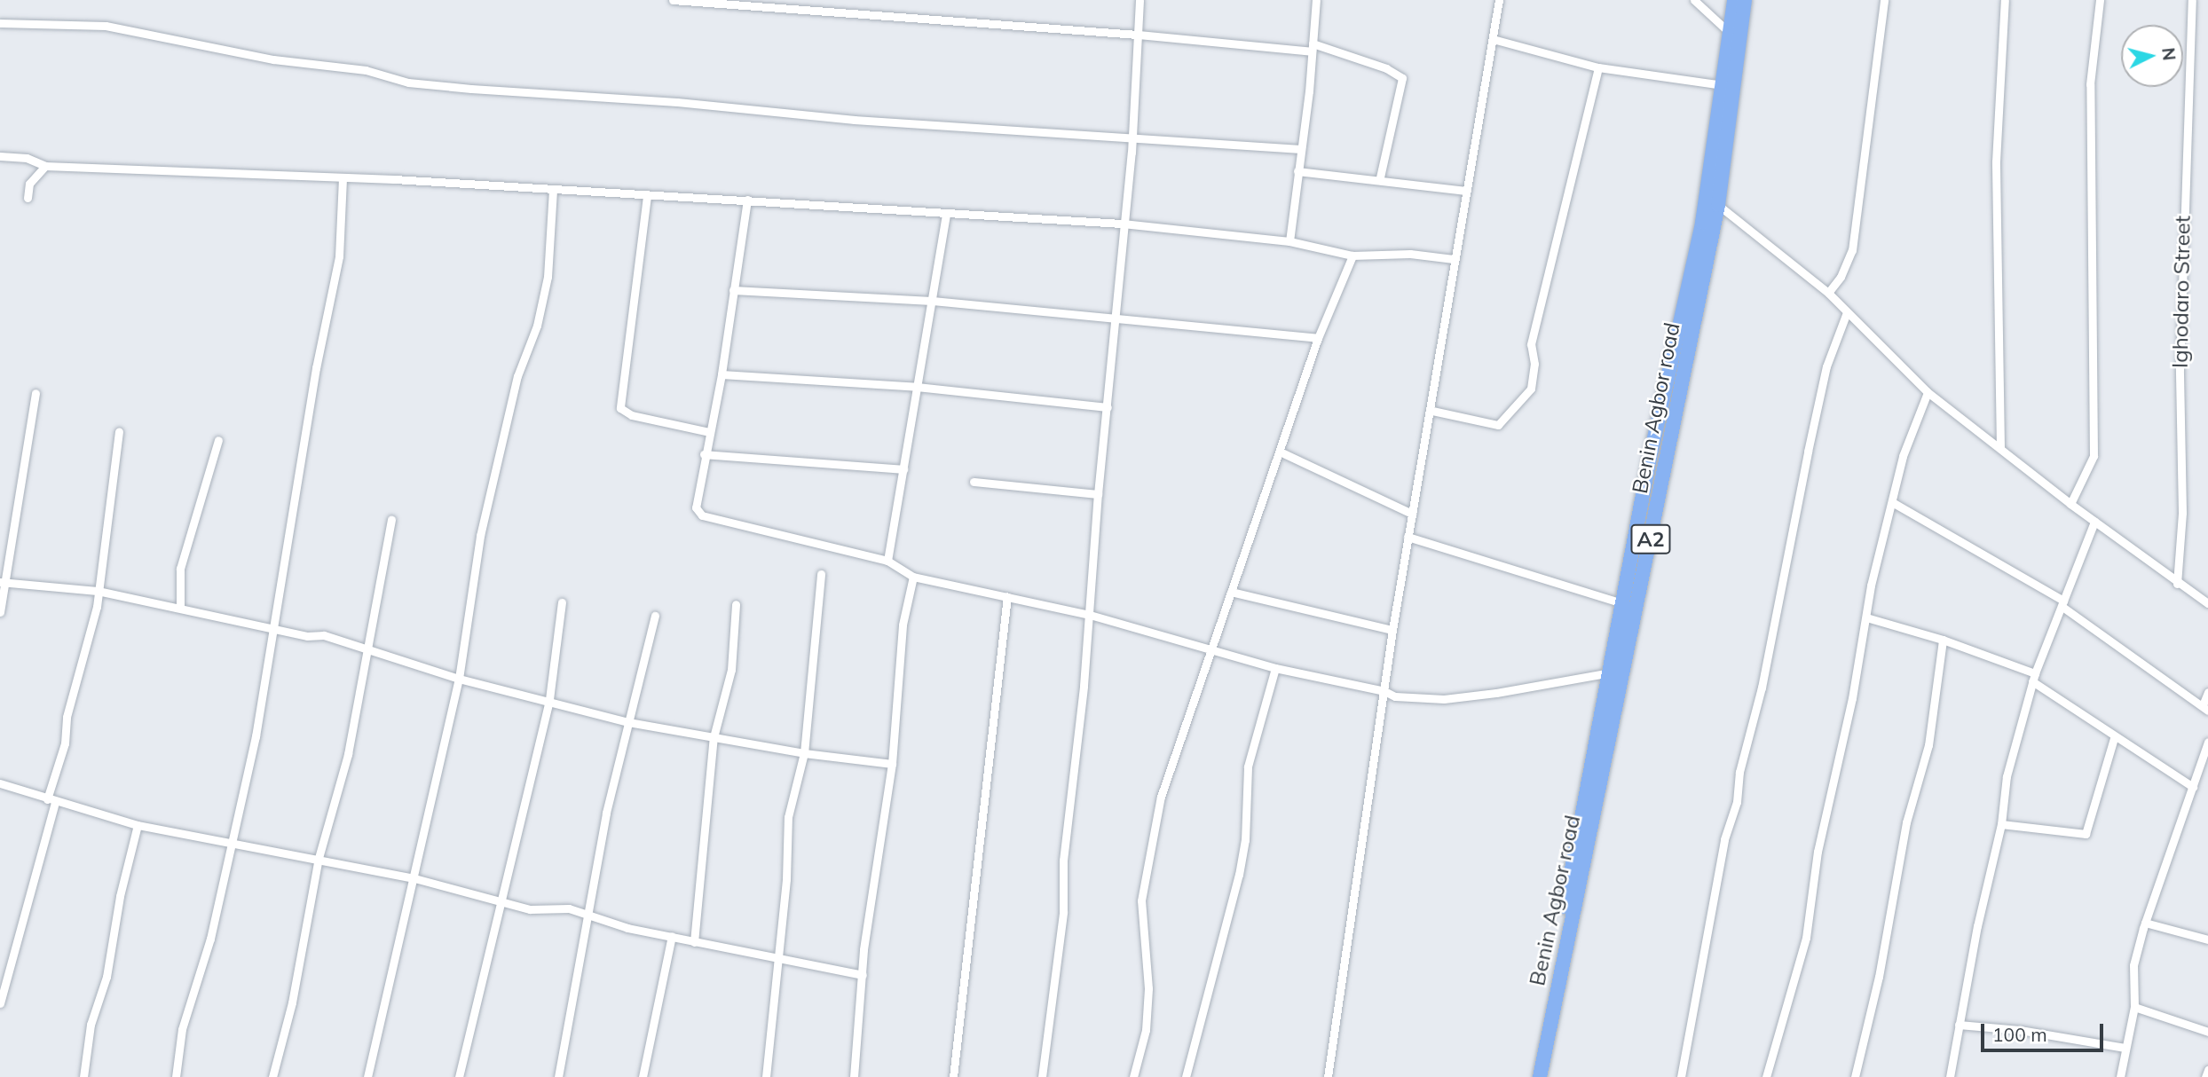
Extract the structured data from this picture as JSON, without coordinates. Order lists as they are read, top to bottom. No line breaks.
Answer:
{"streets":{"highway":["Benin Agbor road","A2"],"street":["Ighodaro Street"]},"scale_bar":"100 m","north":"right"}
